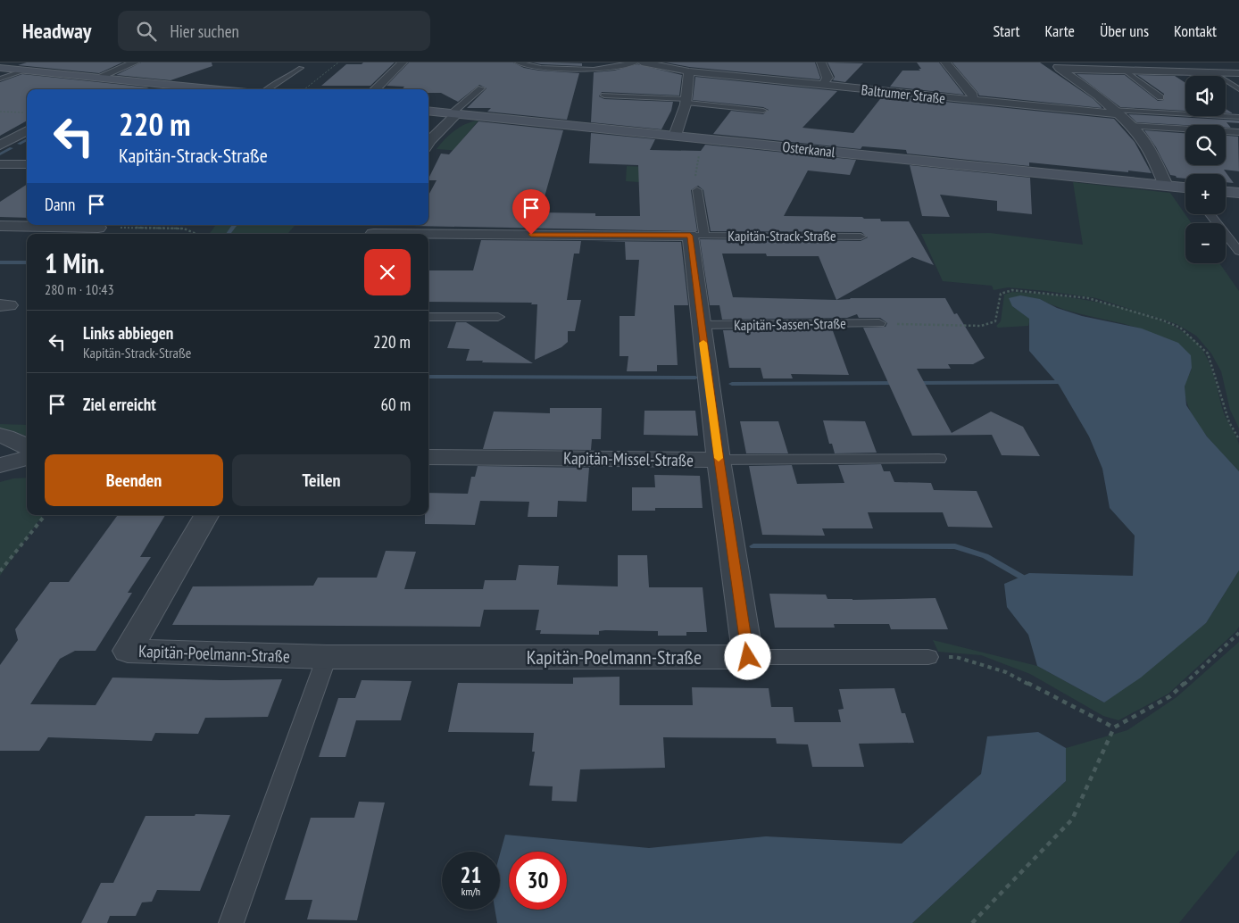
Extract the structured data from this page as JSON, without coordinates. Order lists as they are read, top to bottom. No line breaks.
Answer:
{"streets":{"main road":["Osterkanal"],"street":["Baltrumer Straße","Kapitän-Strack-Straße","Kapitän-Missel-Straße","Kapitän-Poelmann-Straße"],"lane":["Kapitän-Sassen-Straße"]},"page":{"header":"Headway","search":"Hier suchen","nav":["Start","Karte","Über uns","Kontakt"],"map_buttons":["+","−"],"turn":["220 m","Kapitän-Strack-Straße"],"then":"Dann","heading":["1 Min.","280 m · 10:43"],"list":[{"name":"Links abbiegen","note":"Kapitän-Strack-Straße","value":"220 m"},{"name":"Ziel erreicht","value":"60 m"}],"buttons":["Beenden","Teilen"],"speed":"21 km/h","limit":"30"}}
